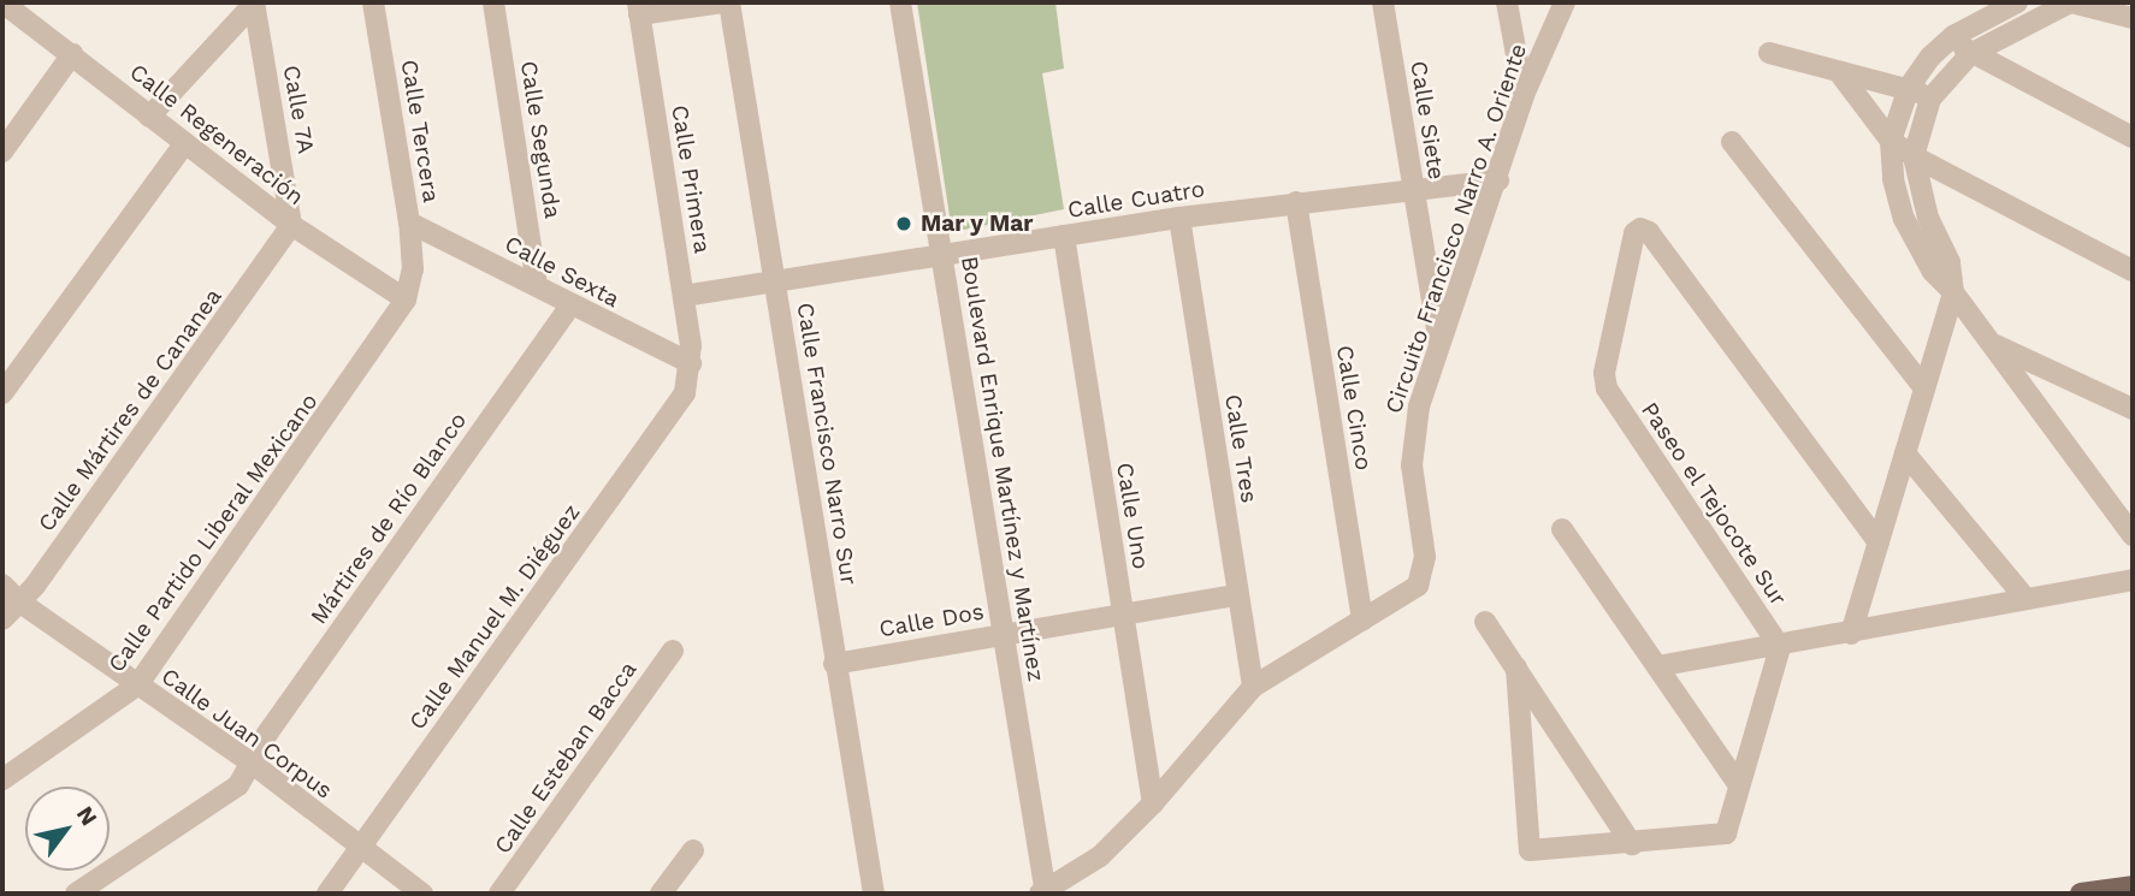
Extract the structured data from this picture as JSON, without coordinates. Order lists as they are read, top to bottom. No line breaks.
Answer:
{"streets":{"street":["Calle 7A","Calle Siete","Calle Tercera","Calle Regeneración","Calle Segunda","Calle Primera","Calle Cuatro","Circuito Francisco Narro A. Oriente","Calle Sexta","Calle Cinco","Calle Mártires de Cananea","Calle Francisco Narro Sur","Calle Tres","Boulevard Enrique Martínez y Martínez","Paseo el Tejocote Sur","Calle Uno","Mártires de Río Blanco","Calle Partido Liberal Mexicano","Calle Manuel M. Diéguez","Calle Dos","Calle Juan Corpus","Calle Esteban Bacca"]},"crossings":[["Calle 7A","Calle Regeneración"],["Calle 7A","Calle Mártires de Cananea"],["Calle Siete","Calle Cuatro"],["Calle Siete","Circuito Francisco Narro A. Oriente"],["Calle Tercera","Calle Sexta"],["Calle Tercera","Calle Partido Liberal Mexicano"],["Calle Regeneración","Calle Mártires de Cananea"],["Calle Regeneración","Calle Partido Liberal Mexicano"],["Calle Segunda","Calle Sexta"],["Calle Primera","Calle Cuatro"],["Calle Primera","Calle Sexta"],["Calle Primera","Calle Manuel M. Diéguez"],["Calle Cuatro","Circuito Francisco Narro A. Oriente"],["Calle Cuatro","Calle Cinco"],["Calle Cuatro","Calle Francisco Narro Sur"],["Calle Cuatro","Calle Tres"],["Calle Cuatro","Boulevard Enrique Martínez y Martínez"],["Calle Cuatro","Calle Uno"],["Circuito Francisco Narro A. Oriente","Calle Cinco"],["Circuito Francisco Narro A. Oriente","Calle Tres"],["Circuito Francisco Narro A. Oriente","Boulevard Enrique Martínez y Martínez"],["Circuito Francisco Narro A. Oriente","Calle Uno"],["Calle Sexta","Mártires de Río Blanco"],["Calle Sexta","Calle Manuel M. Diéguez"],["Calle Mártires de Cananea","Calle Juan Corpus"],["Calle Francisco Narro Sur","Calle Dos"],["Calle Tres","Calle Dos"],["Boulevard Enrique Martínez y Martínez","Calle Dos"],["Calle Uno","Calle Dos"],["Mártires de Río Blanco","Calle Juan Corpus"],["Calle Partido Liberal Mexicano","Calle Juan Corpus"],["Calle Manuel M. Diéguez","Calle Juan Corpus"]],"places":["Mar y Mar"],"north":"top right"}
